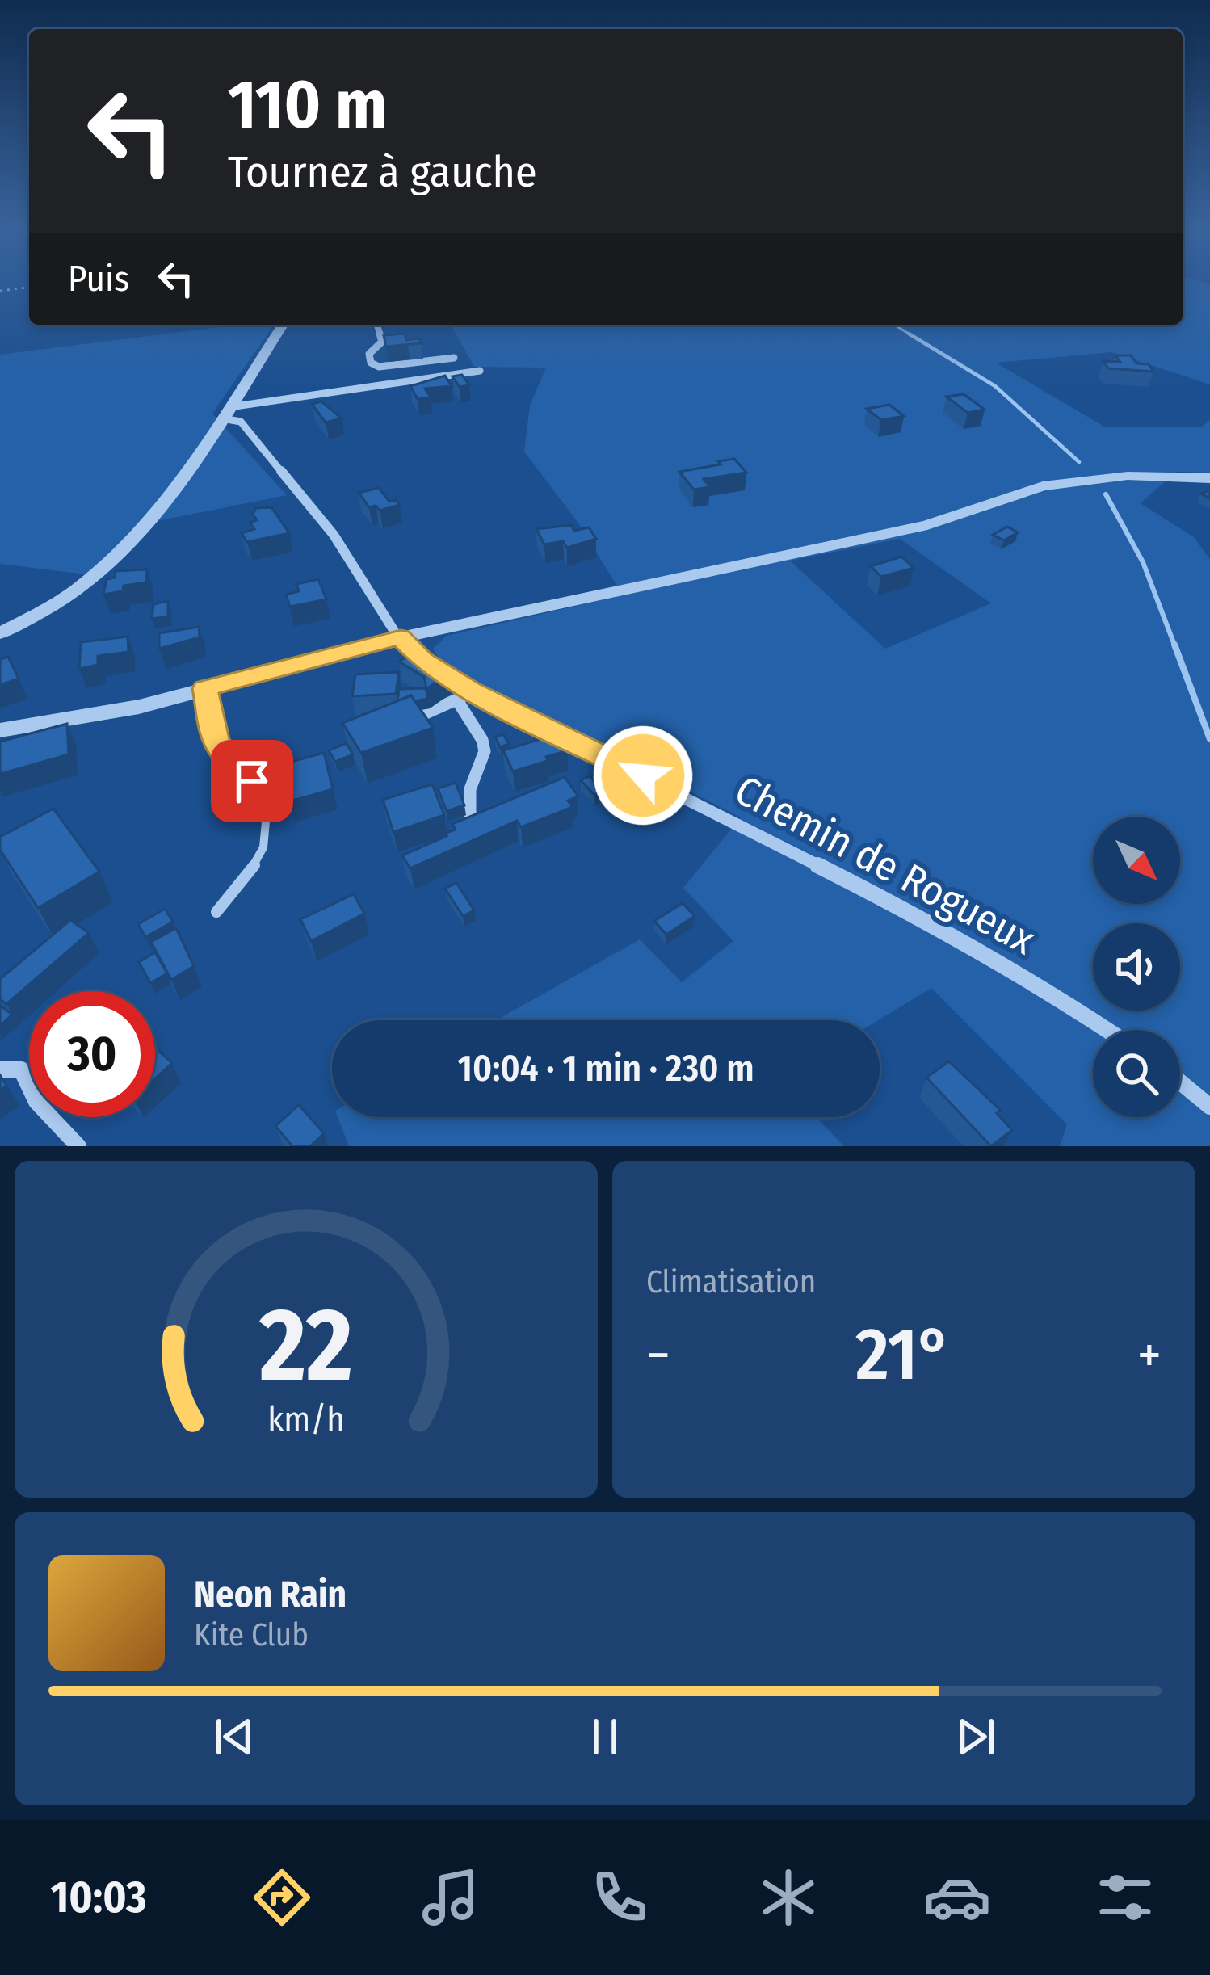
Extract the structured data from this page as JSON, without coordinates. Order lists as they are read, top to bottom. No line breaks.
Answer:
{"streets":{"street":["Chemin de Rogueux"]},"north":"bottom right","page":{"turn":["110 m","Tournez à gauche"],"then":"Puis","limit":"30","trip":"10:04 · 1 min · 230 m","tile":"Climatisation","heat":["−","21°","+"],"song":["Neon Rain","Kite Club"],"tabs":"10:03","gauge":["22","km/h"]}}
